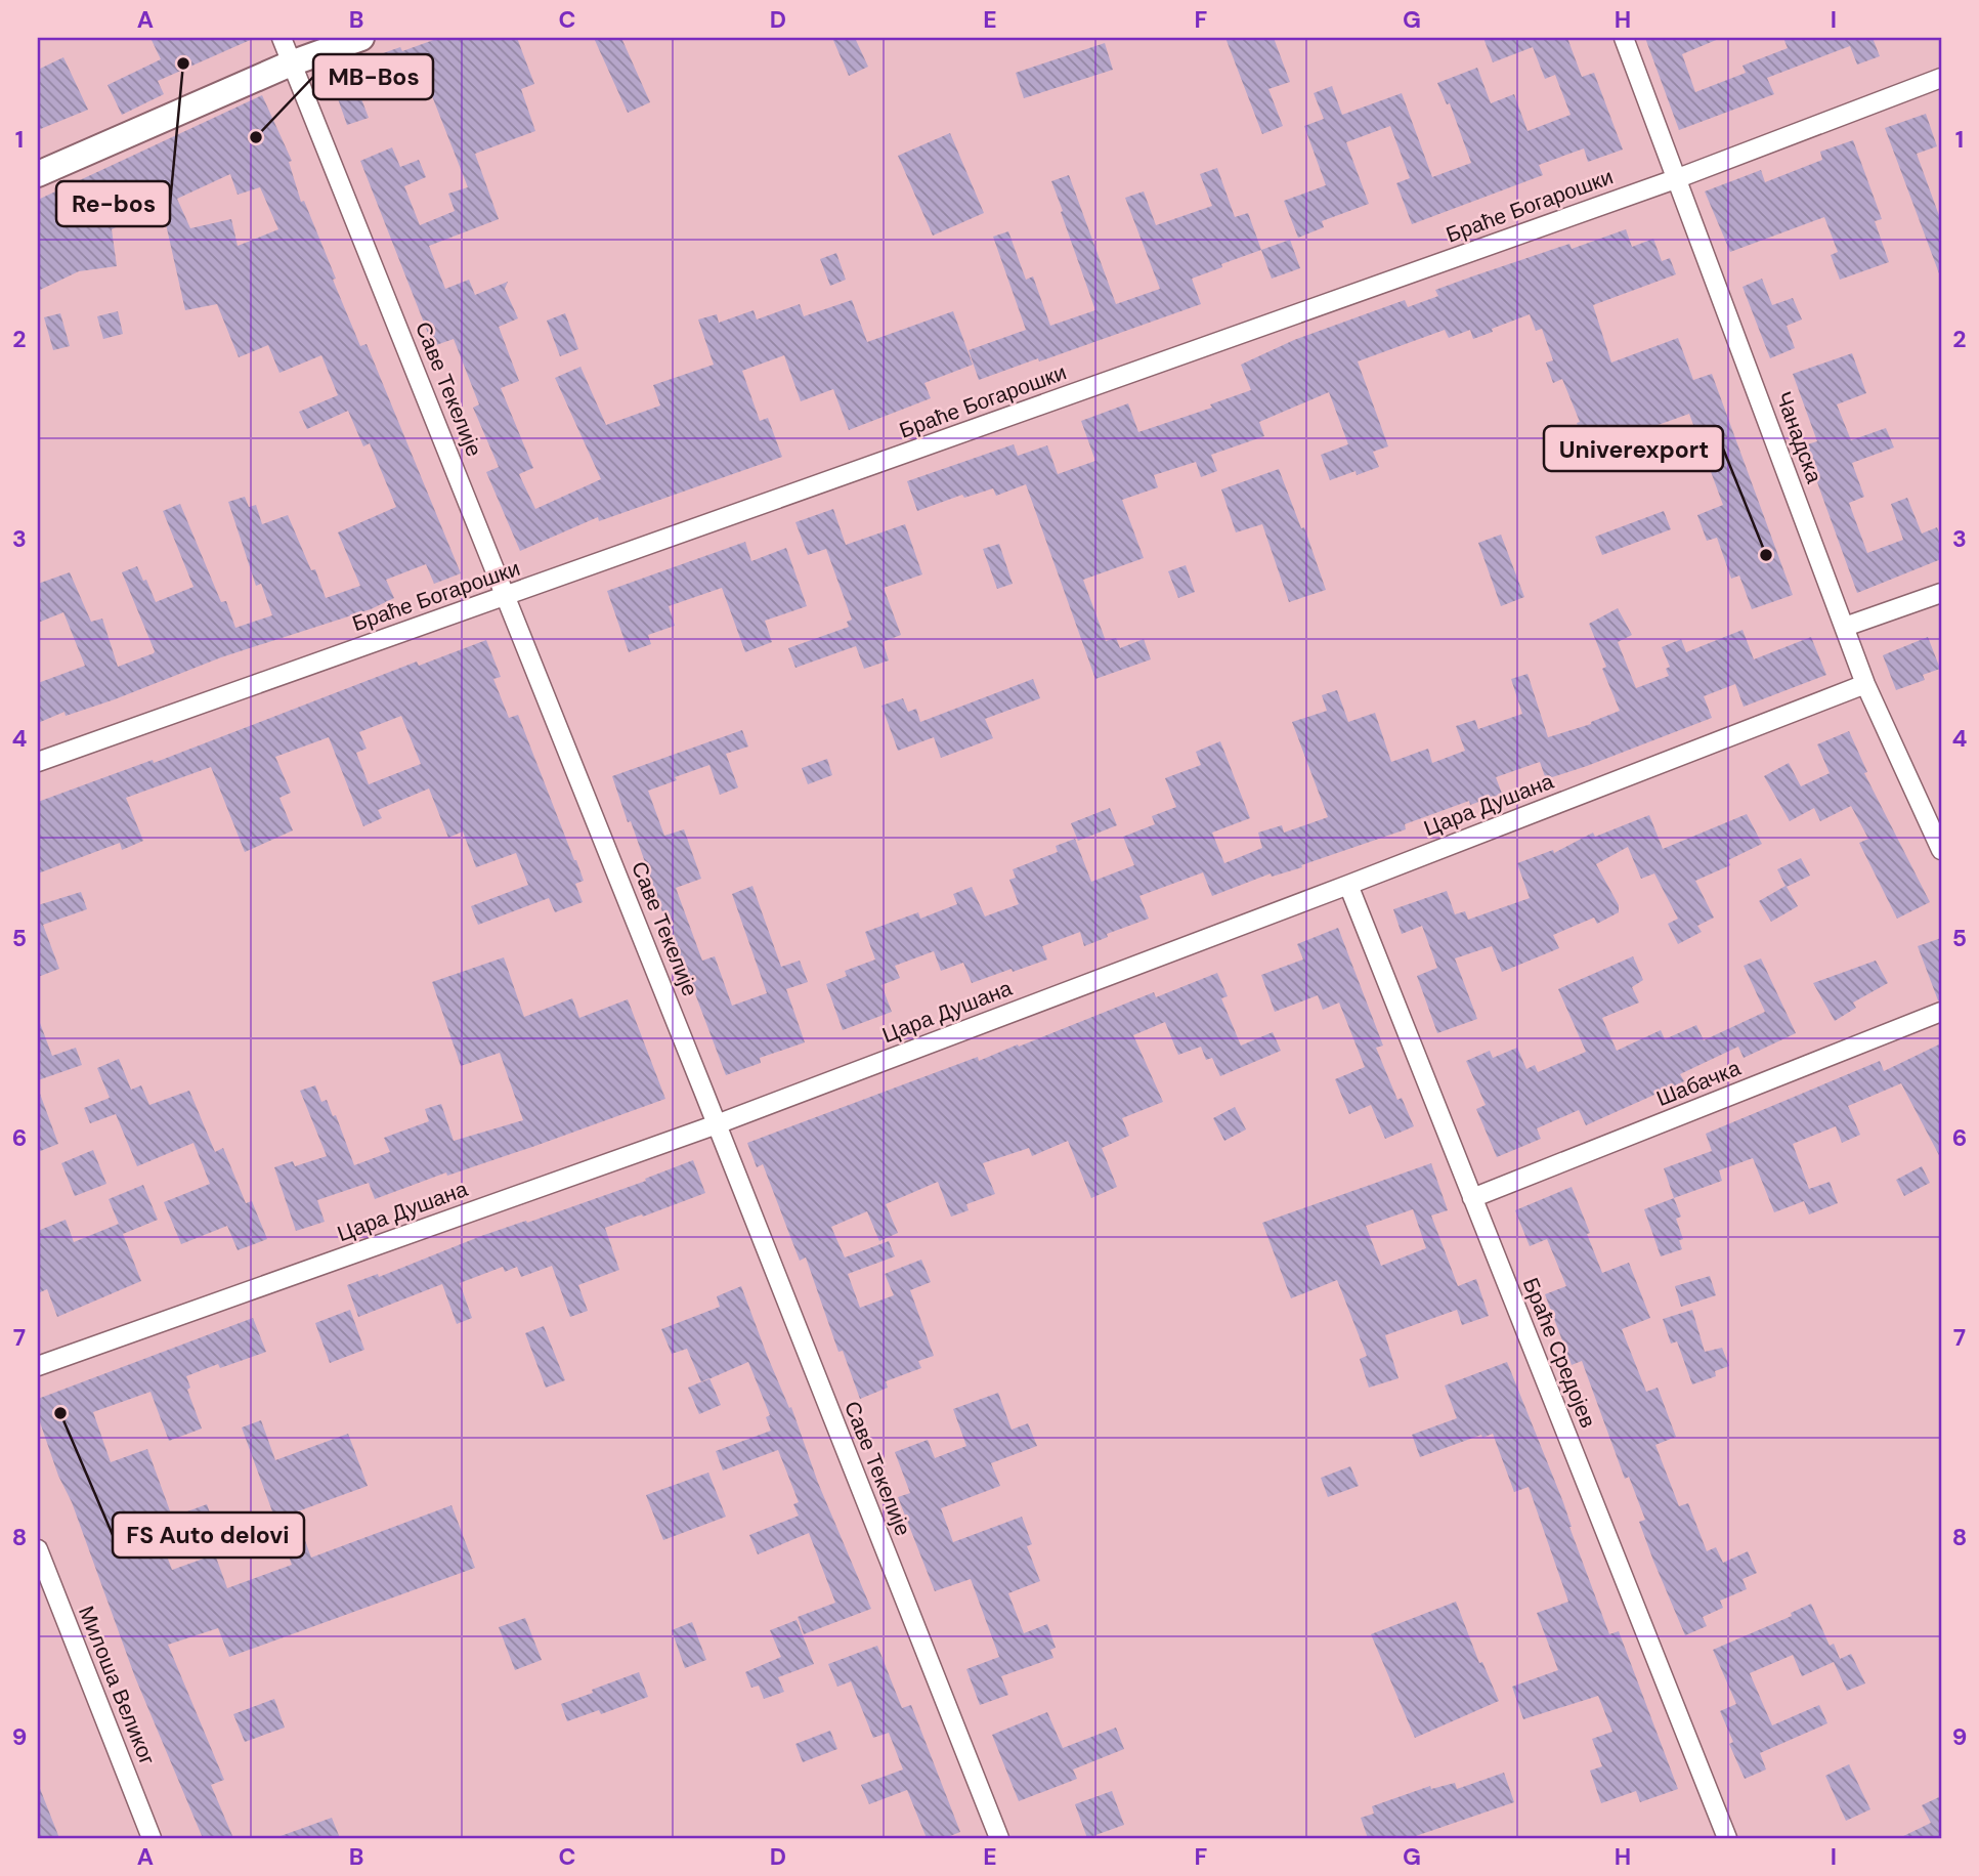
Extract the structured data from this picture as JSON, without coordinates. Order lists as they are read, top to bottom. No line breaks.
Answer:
{"streets":{"street":["Браће Богарошки","Саве Текелије","Чанадска","Цара Душана","Шабачка","Браће Средојев","Милоша Великог"]},"crossings":[["Браће Богарошки","Саве Текелије"],["Браће Богарошки","Чанадска"],["Саве Текелије","Цара Душана"],["Чанадска","Цара Душана"],["Цара Душана","Браће Средојев"],["Шабачка","Браће Средојев"]],"places":["Re-bos","MB-Bos","Univerexport","FS Auto delovi"],"grid":{"columns":["A","B","C","D","E","F","G","H","I"],"rows":["1","2","3","4","5","6","7","8","9"]}}
